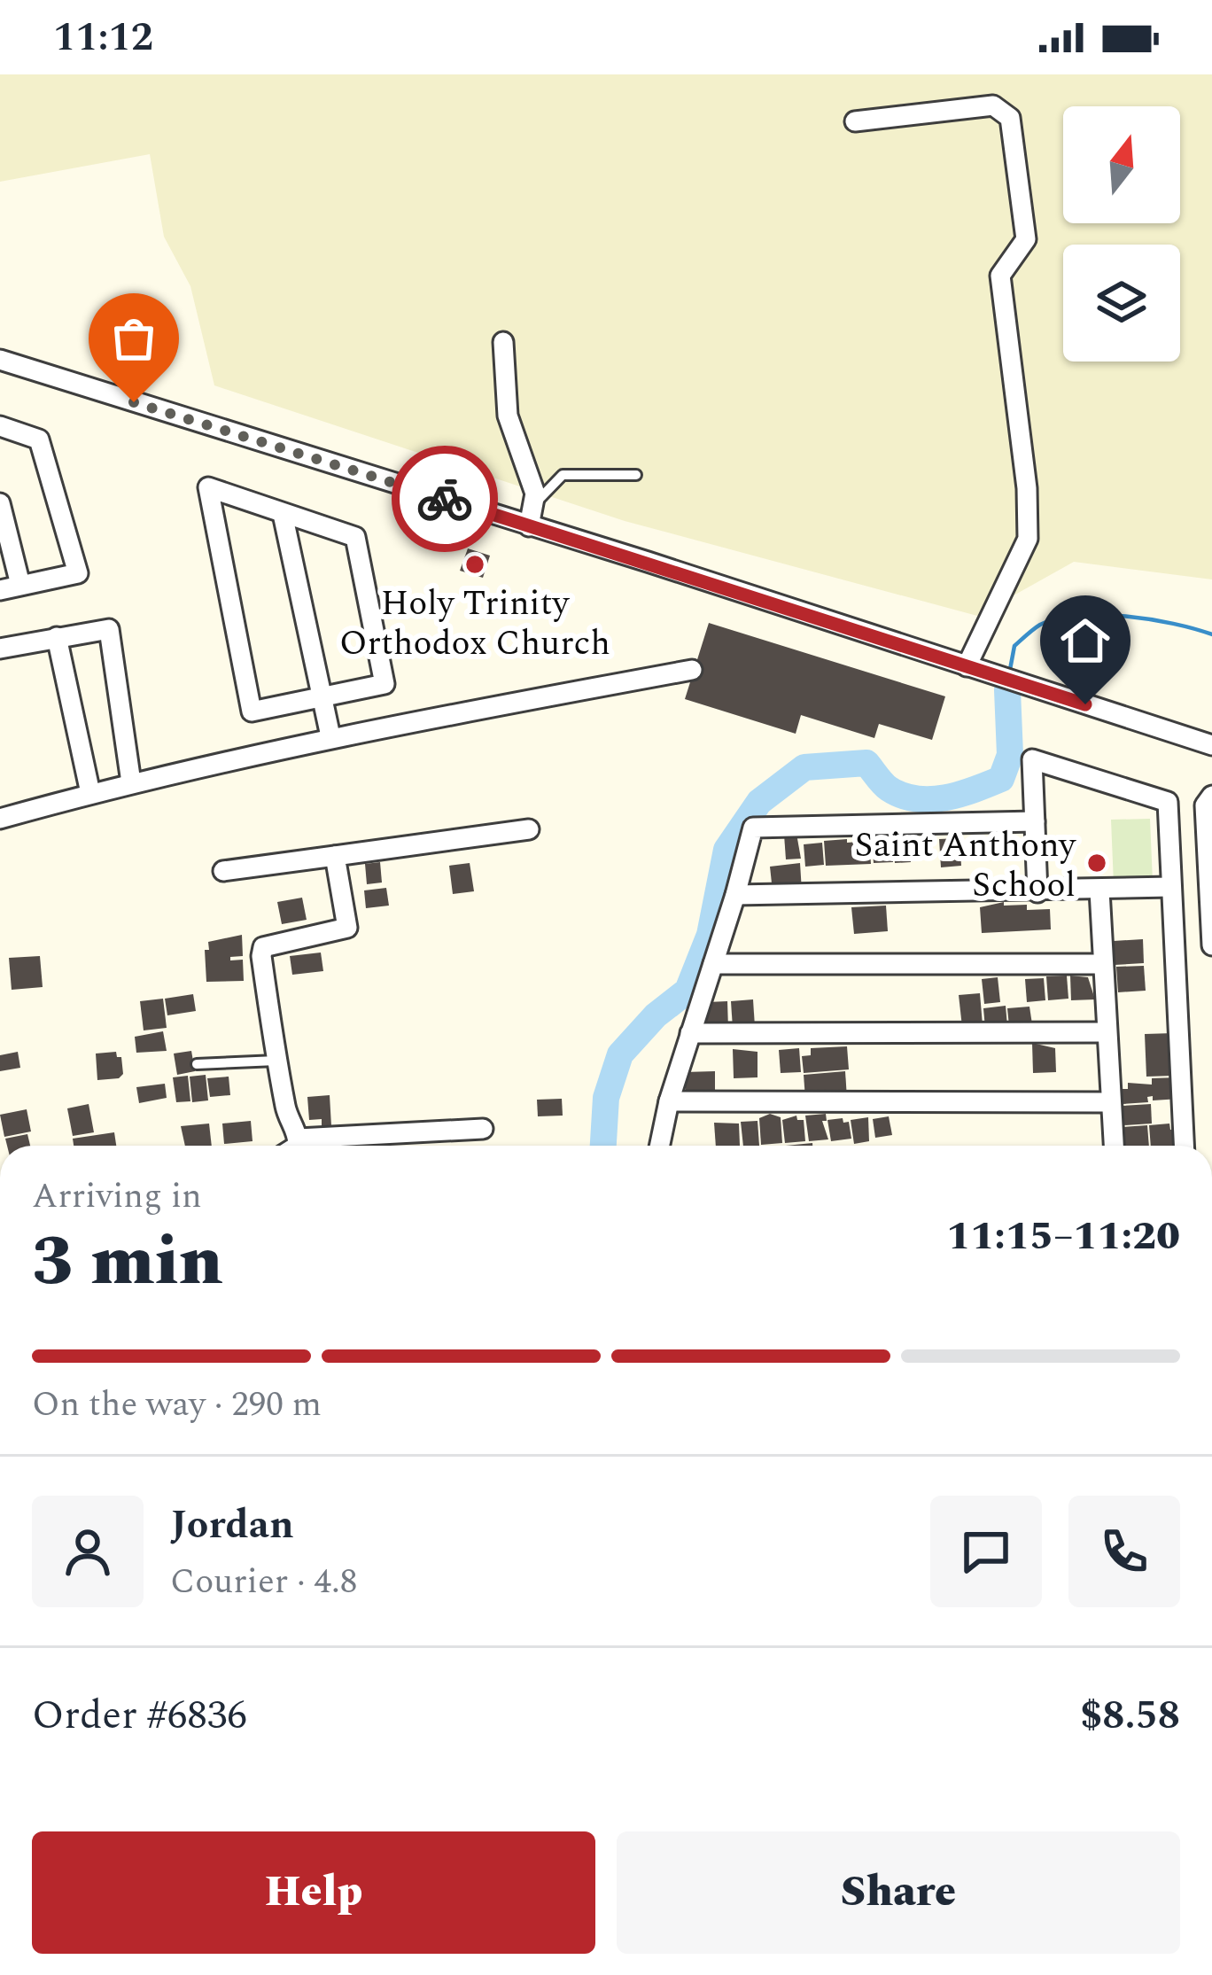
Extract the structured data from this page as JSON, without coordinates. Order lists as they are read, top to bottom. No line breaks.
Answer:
{"places":["Holy Trinity Orthodox Church","Saint Anthony School"],"north":"top","page":{"status":"11:12","heading":["3 min","Arriving in","11:15–11:20"],"panel":["Jordan","Courier · 4.8","Order #6836","$8.58"],"bar":"On the way · 290 m","buttons":["Help","Share"]}}
